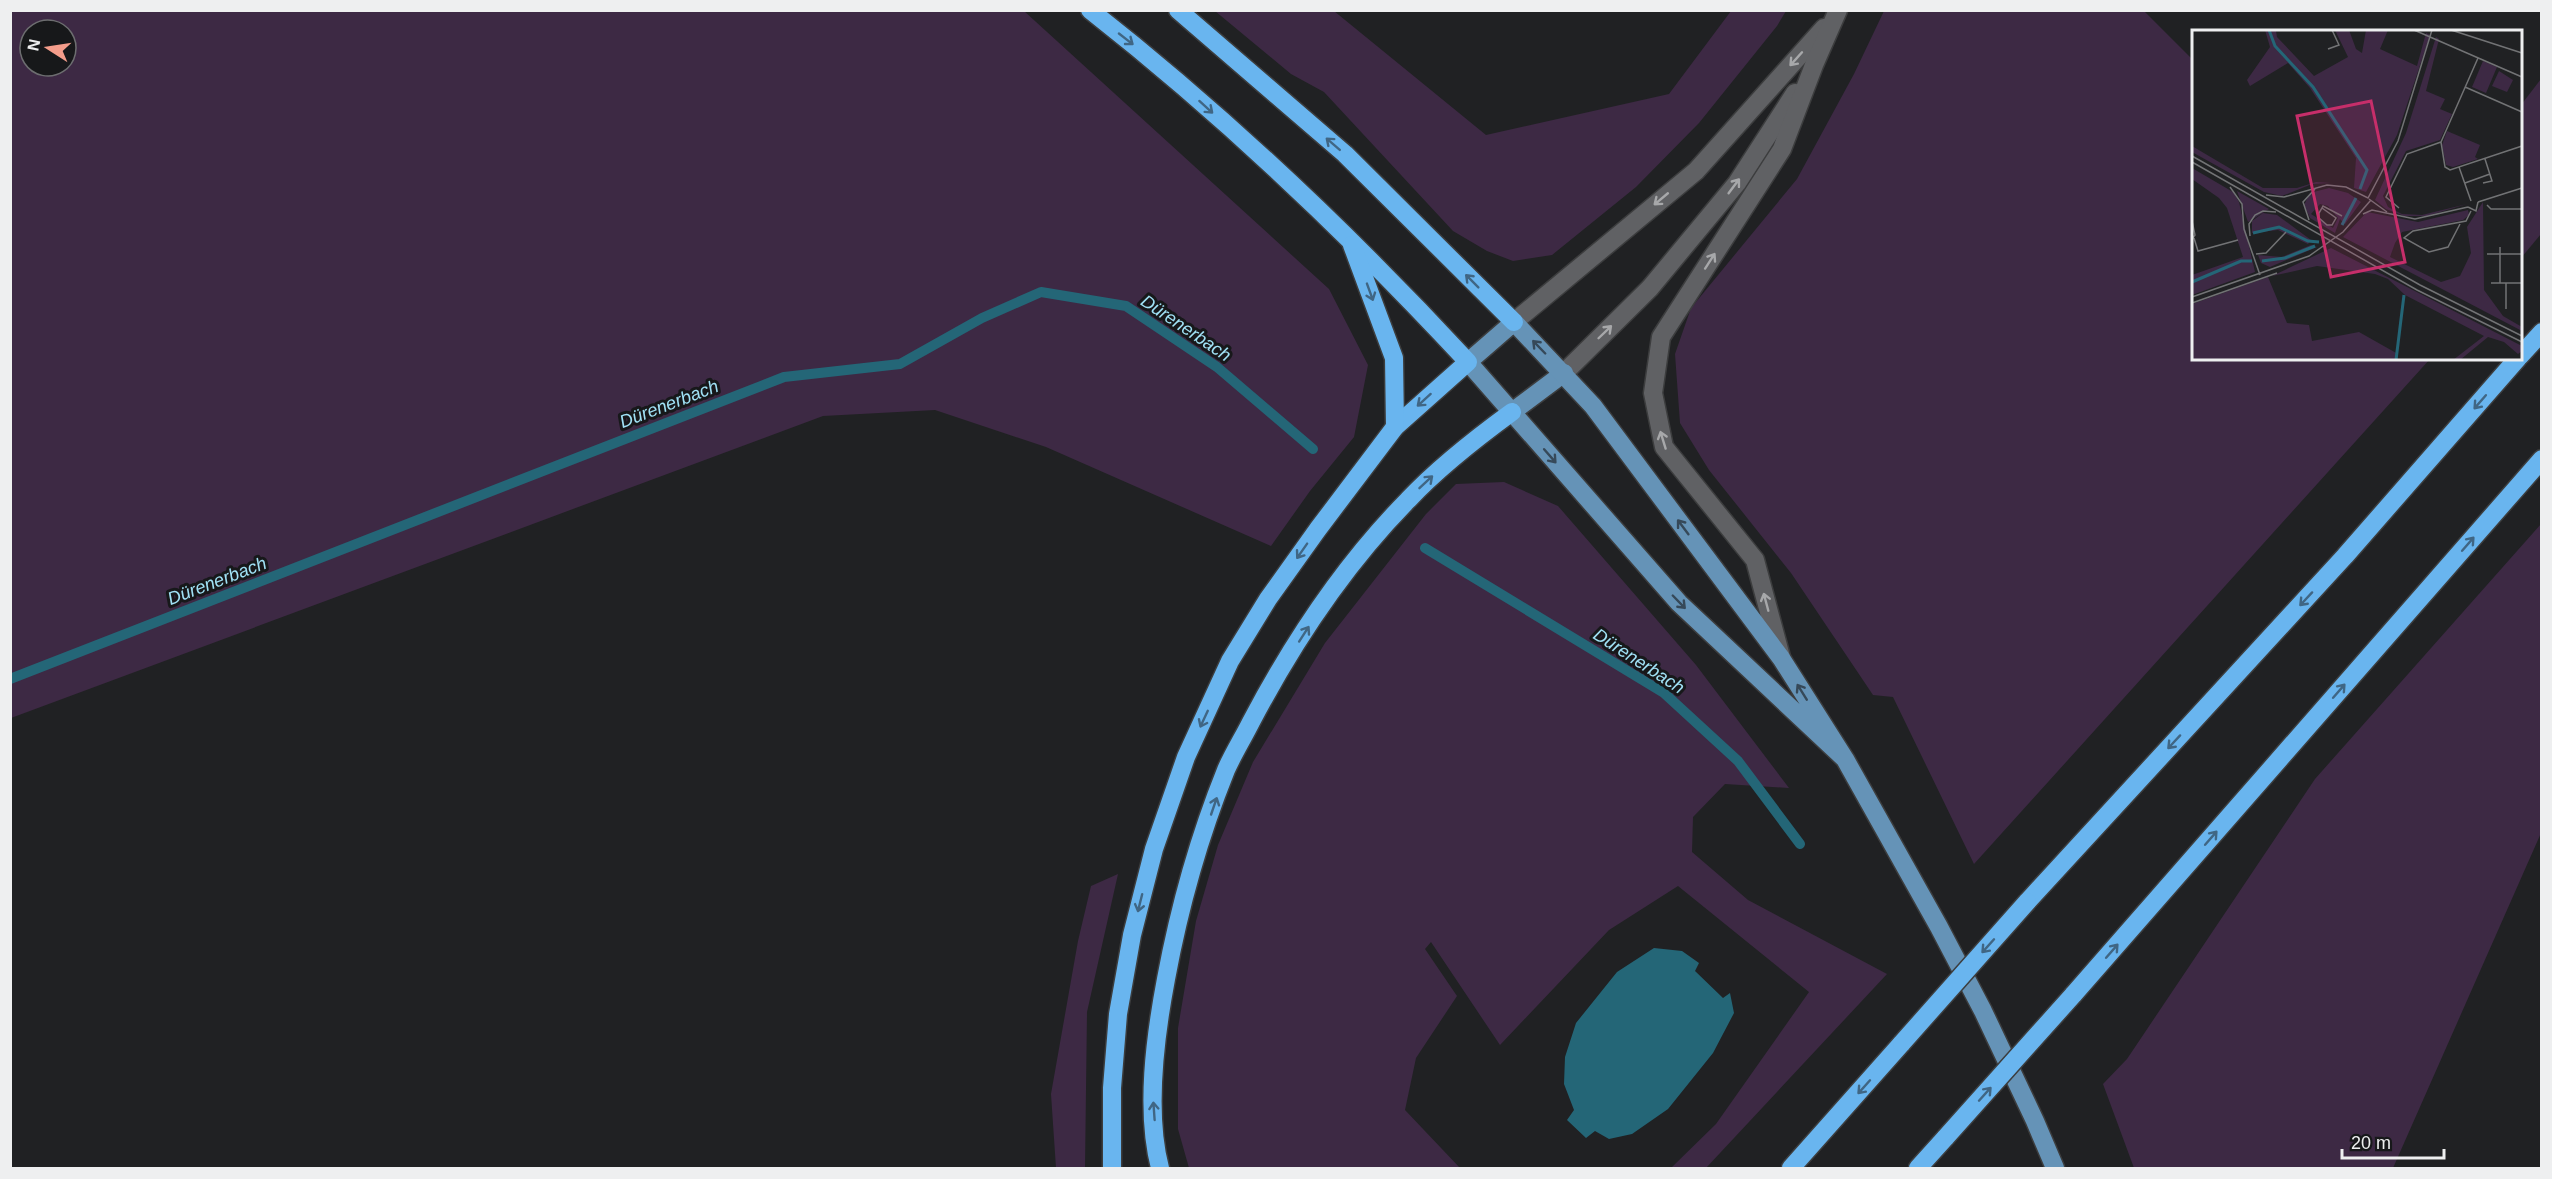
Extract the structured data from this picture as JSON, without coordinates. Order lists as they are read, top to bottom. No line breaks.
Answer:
{"water":["Dürenerbach"],"scale_bar":"20 m","north":"left"}
